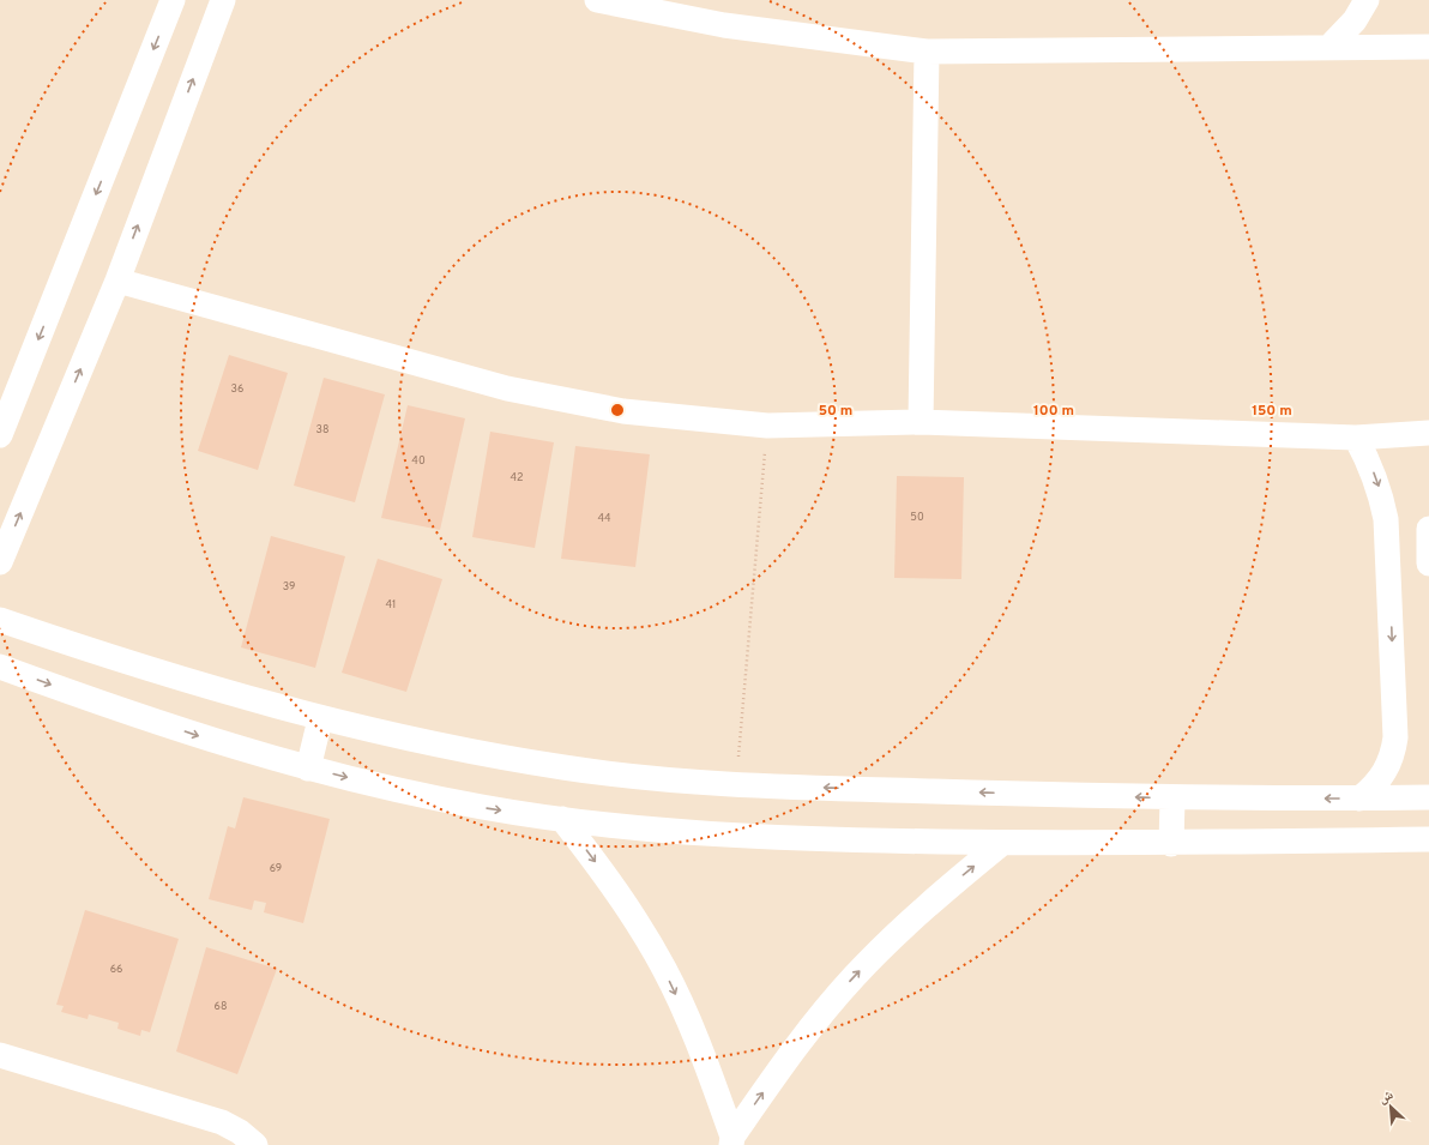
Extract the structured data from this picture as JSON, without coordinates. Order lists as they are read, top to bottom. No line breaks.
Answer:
{"house_numbers":["36","38","40","42","50","44","39","41","69","66","68"],"north":"top left","rings":["50 m","100 m","150 m"]}
